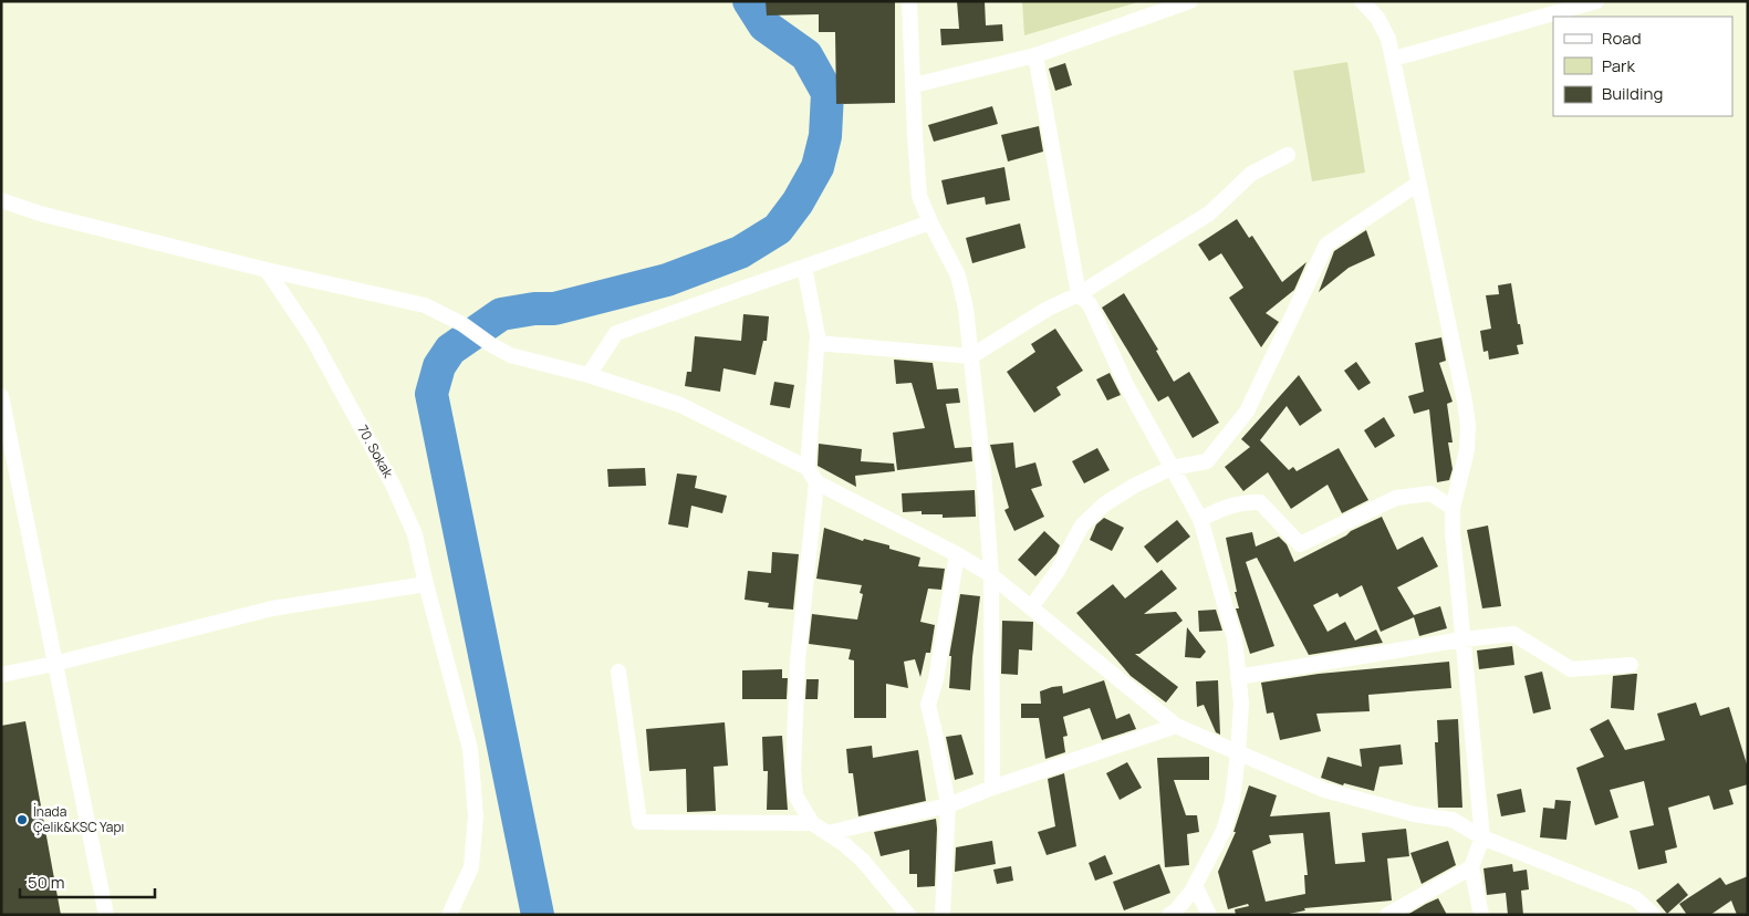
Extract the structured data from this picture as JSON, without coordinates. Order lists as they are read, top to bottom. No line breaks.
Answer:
{"streets":{"street":["70. Sokak"]},"places":["İnada Çelik&KSC Yapı"],"legend":["Road","Park","Building"],"scale_bar":"50 m"}
